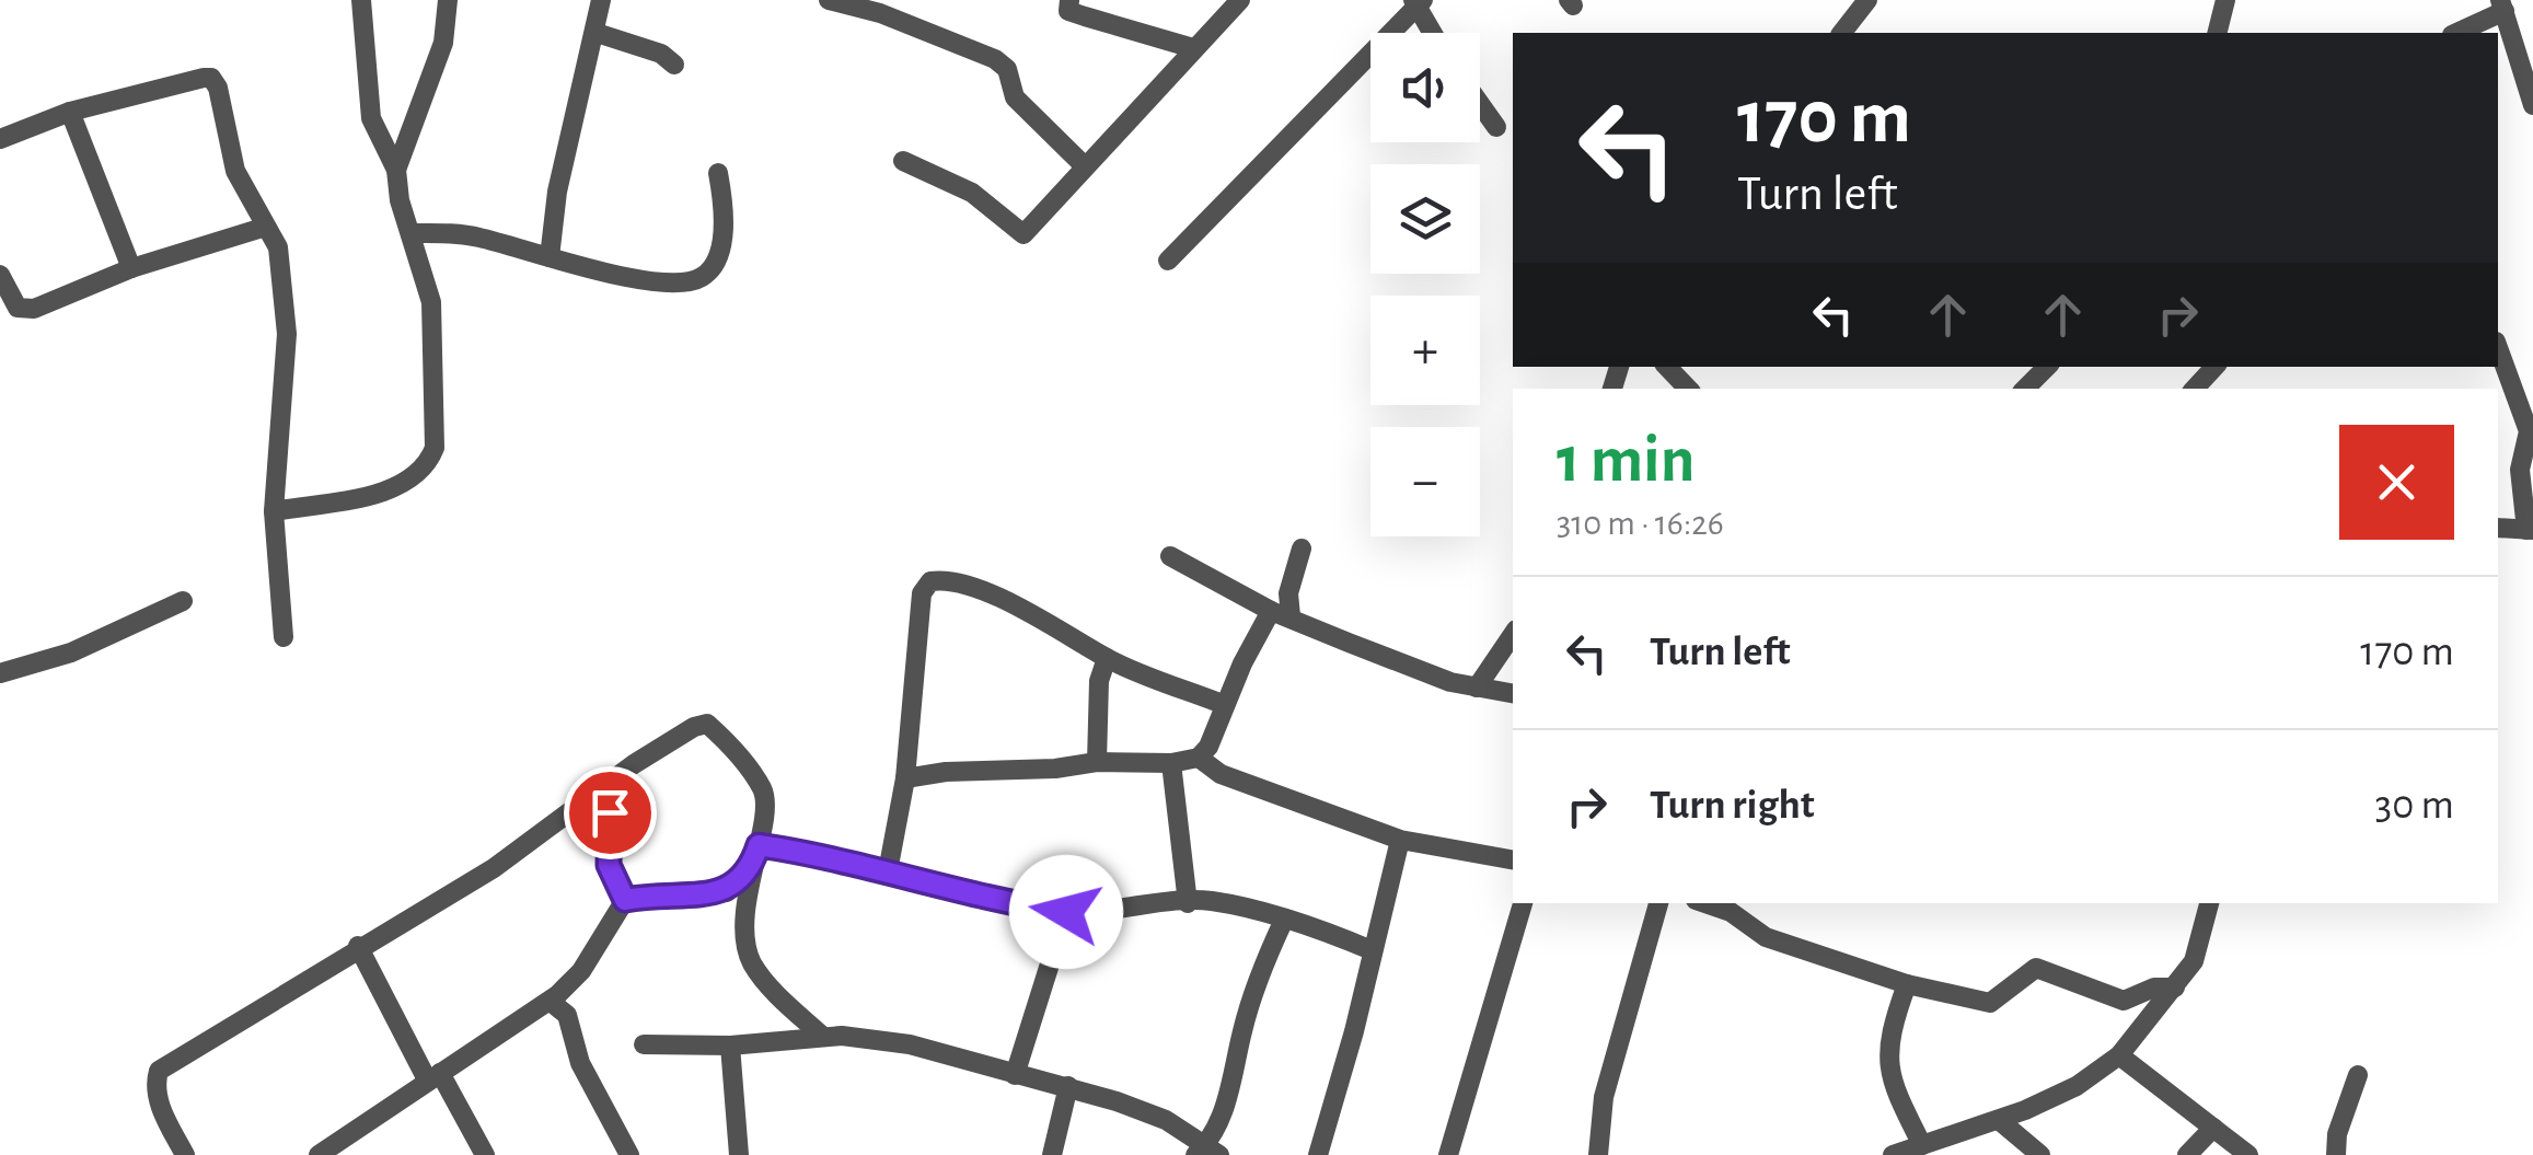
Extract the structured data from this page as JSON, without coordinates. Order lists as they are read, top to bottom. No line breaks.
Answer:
{"page":{"map_buttons":["+","−"],"turn":["170 m","Turn left"],"heading":["1 min","310 m · 16:26"],"list":[{"name":"Turn left","value":"170 m"},{"name":"Turn right","value":"30 m"}]}}
